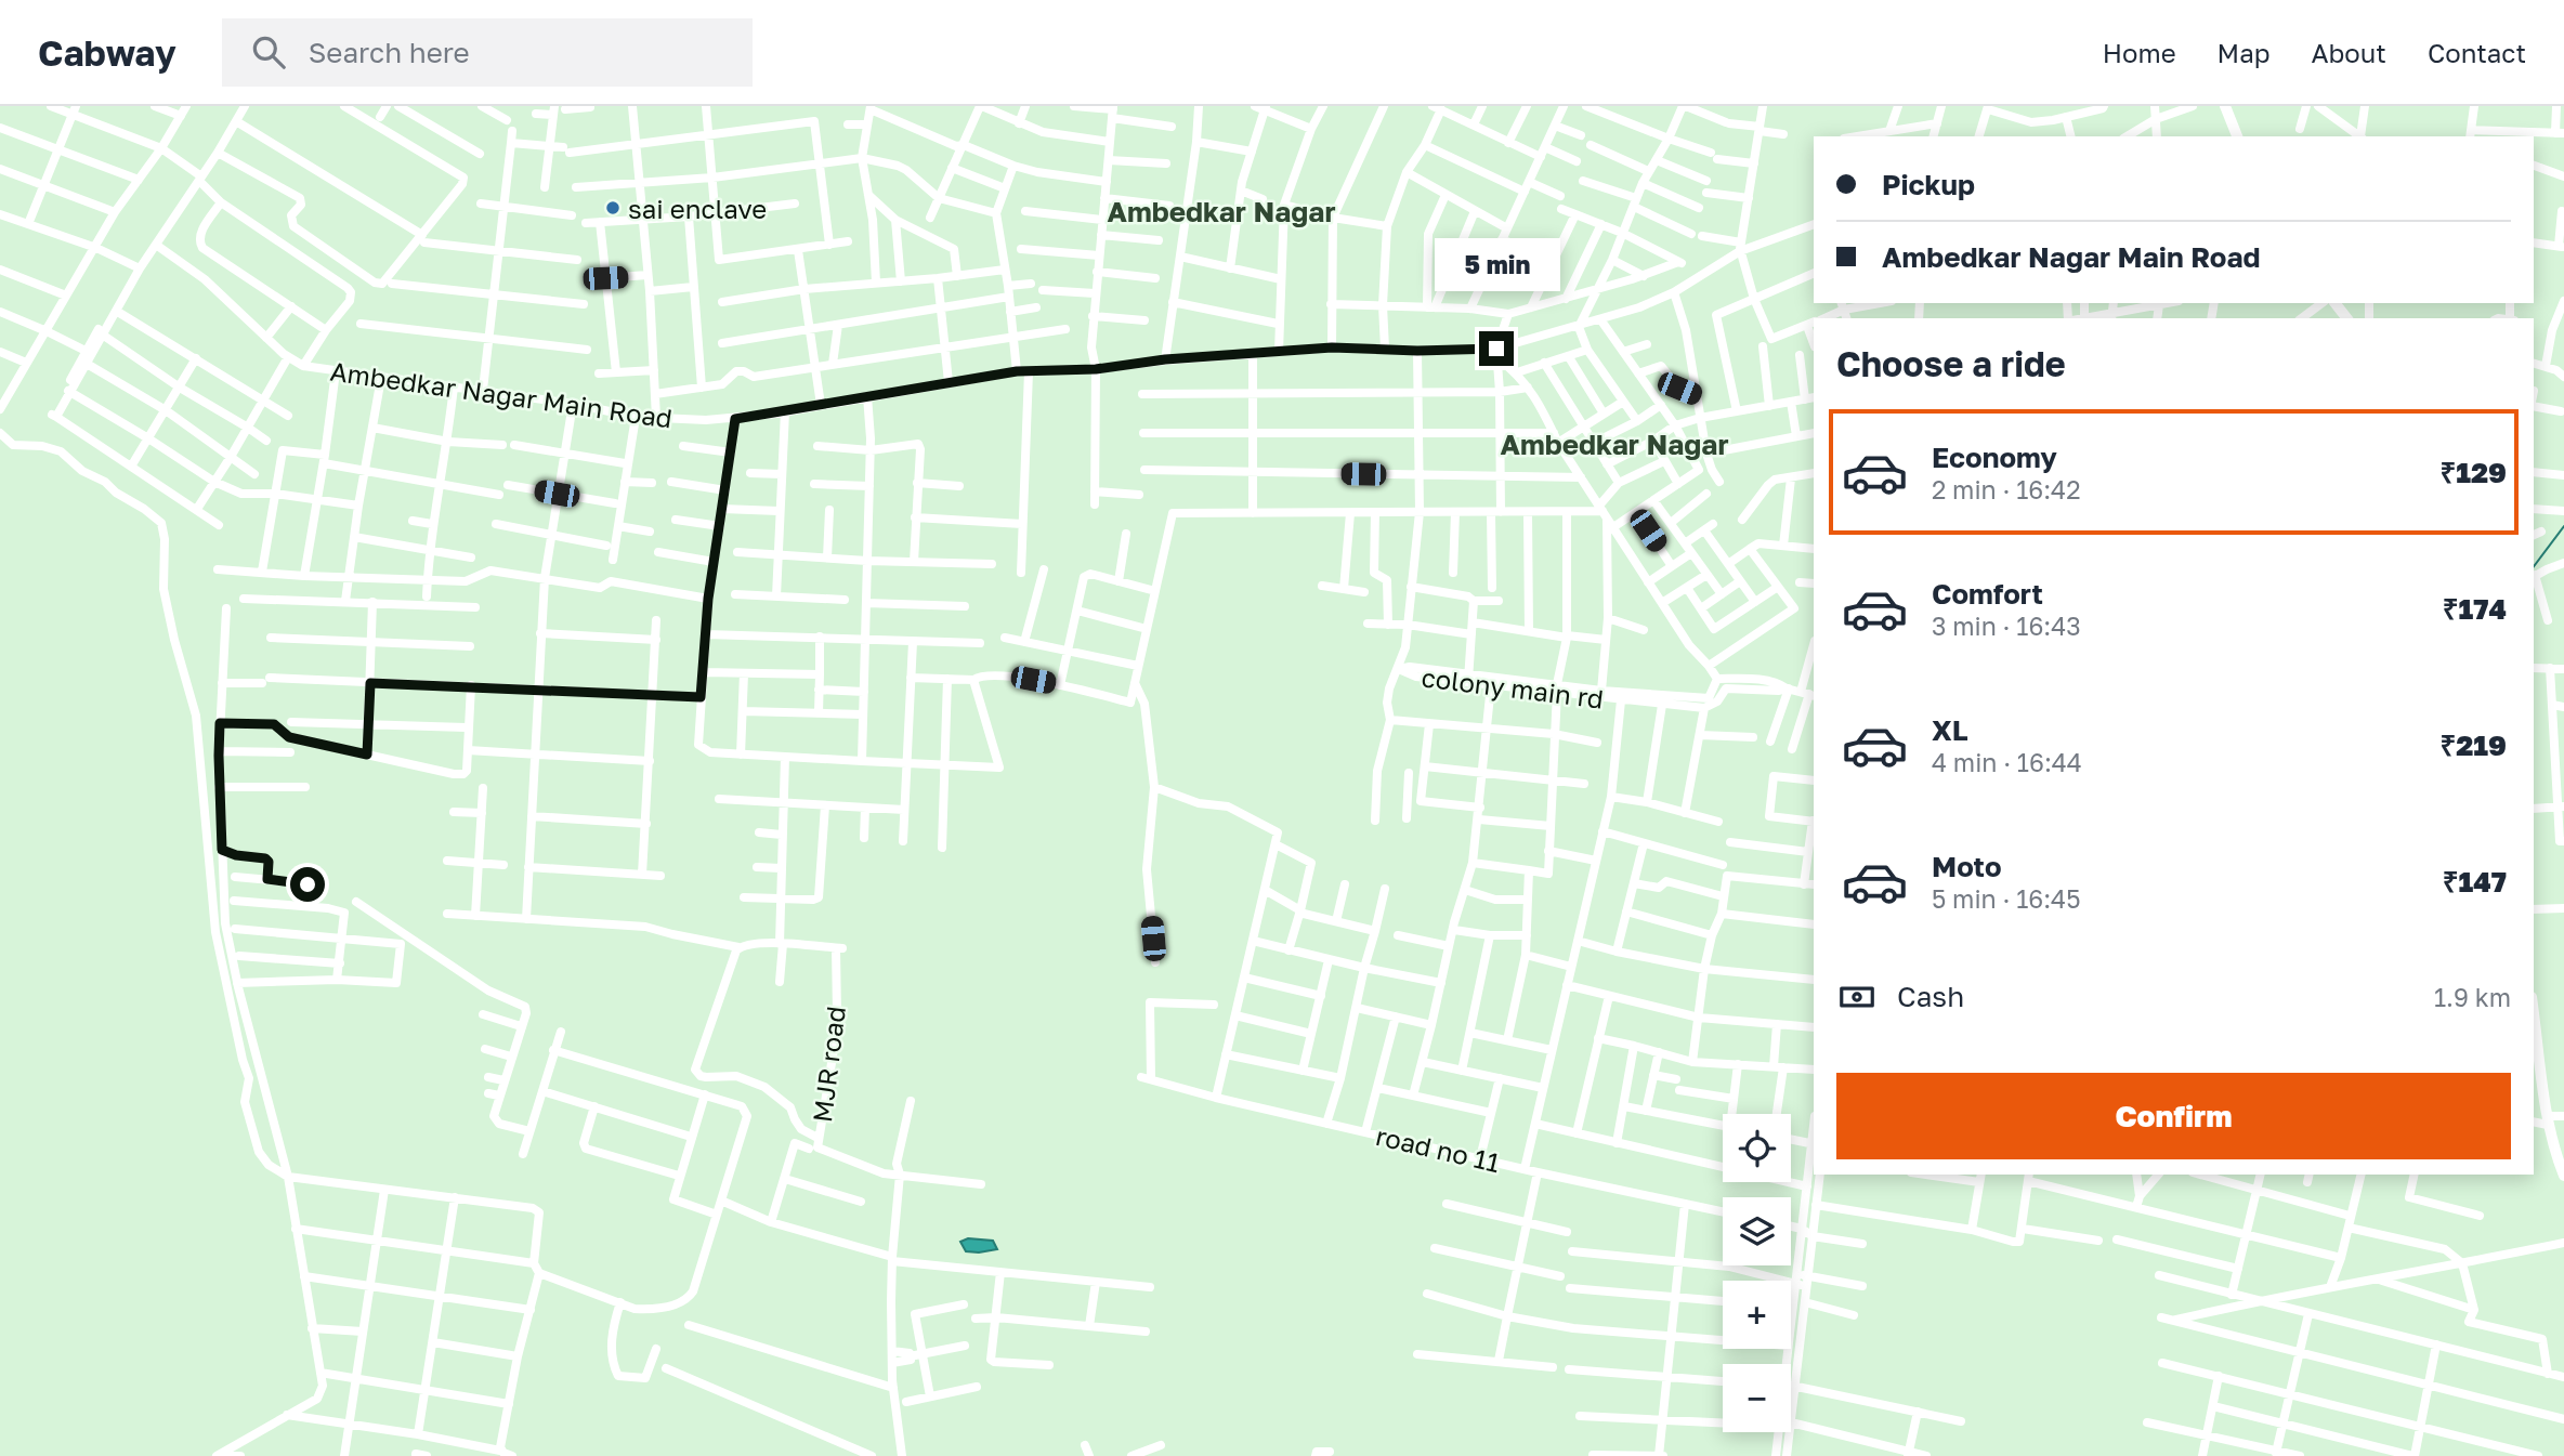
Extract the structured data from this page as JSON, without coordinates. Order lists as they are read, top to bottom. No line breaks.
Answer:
{"streets":{"street":["Ambedkar Nagar Main Road","colony main rd","MJR road","road no 11"]},"districts":["Ambedkar Nagar","Ambedkar Nagar"],"places":["sai enclave"],"page":{"header":"Cabway","search":"Search here","nav":["Home","Map","About","Contact"],"banner":["Pickup","Ambedkar Nagar Main Road"],"bubble":"5 min","heading":"Choose a ride","list":[{"name":"Economy","note":"2 min · 16:42","value":"₹129"},{"name":"Comfort","note":"3 min · 16:43","value":"₹174"},{"name":"XL","note":"4 min · 16:44","value":"₹219"},{"name":"Moto","note":"5 min · 16:45","value":"₹147"}],"pay":["Cash","1.9 km"],"buttons":"Confirm","map_buttons":["+","−"]}}
